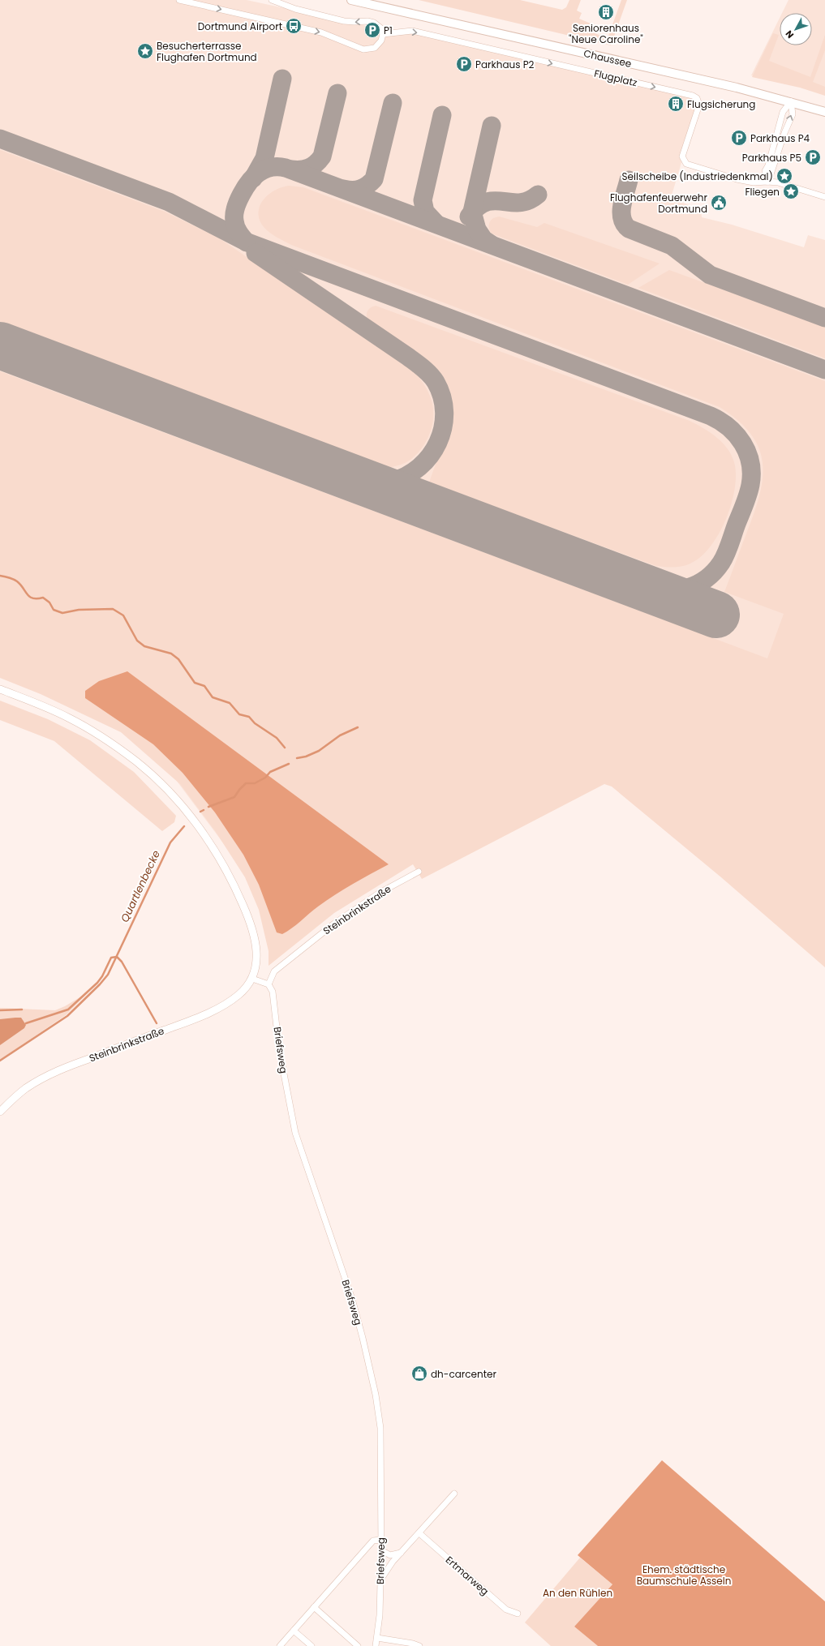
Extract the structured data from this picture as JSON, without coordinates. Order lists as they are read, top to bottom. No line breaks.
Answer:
{"streets":{"main road":["Chaussee"],"street":["Flugplatz","Steinbrinkstraße","Briefsweg","Ertmarweg"]},"crossings":[["Steinbrinkstraße","Briefsweg"]],"one_way":["Flugplatz"],"water":["Quartlenbecke"],"parks":["Ehem. städtische Baumschule Asseln","An den Rühlen"],"places":{"building":["Seniorenhaus \"Neue Caroline\"","Flugsicherung"],"bus stop":["Dortmund Airport"],"parking":["P1","Parkhaus P2","Parkhaus P4","Parkhaus P5"],"place":["Besucherterrasse Flughafen Dortmund","Seilscheibe (Industriedenkmal)","Fliegen"],"public building":["Flughafenfeuerwehr Dortmund"],"shop":["dh-carcenter"]},"north":"bottom left"}
